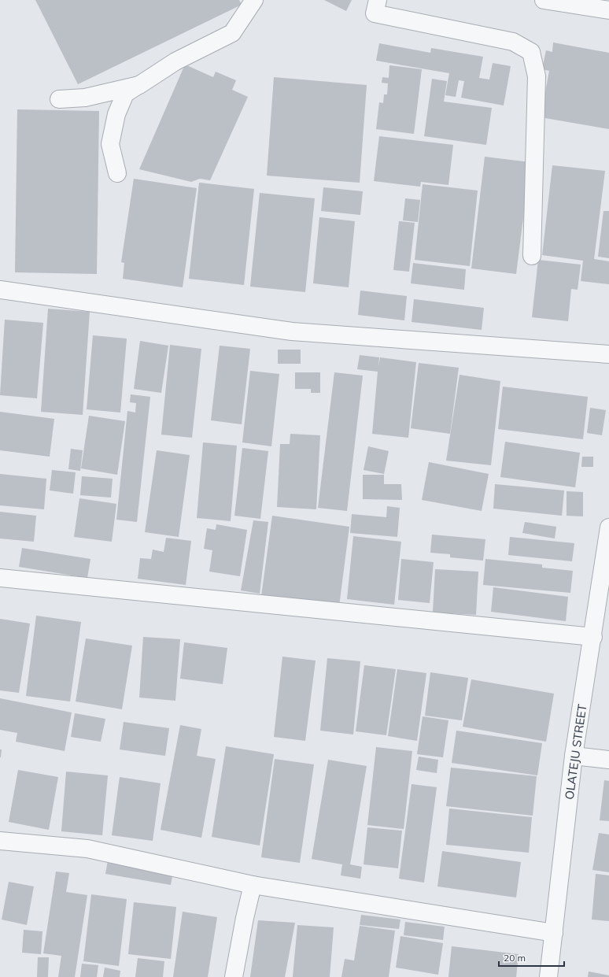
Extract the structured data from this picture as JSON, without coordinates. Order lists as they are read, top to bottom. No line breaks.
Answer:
{"streets":{"street":["OLATEJU STREET"]},"scale_bar":"20 m"}
